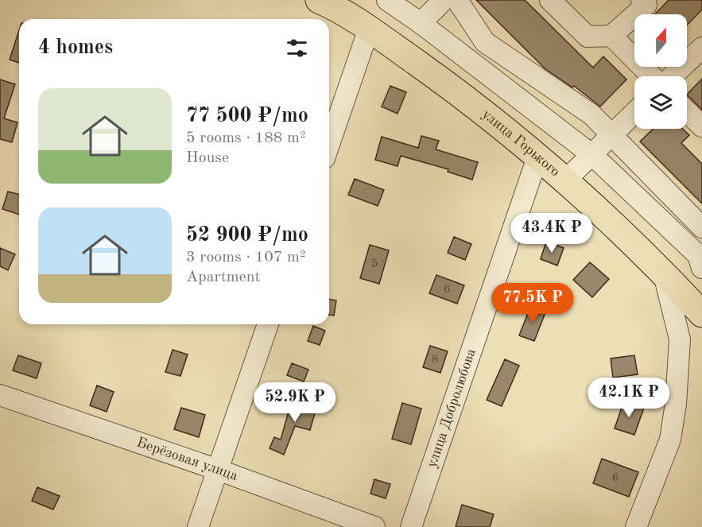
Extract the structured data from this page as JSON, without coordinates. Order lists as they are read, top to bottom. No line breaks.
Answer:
{"streets":{"main road":["улица Горького"],"street":["улица Добролюбова","Берёзовая улица"]},"crossings":[["улица Горького","улица Добролюбова"]],"house_numbers":["5","6","8","6"],"north":"top","page":{"heading":"4 homes","list":[{"name":"77 500 ₽/mo","note":"5 rooms · 188 m² · House"},{"name":"52 900 ₽/mo","note":"3 rooms · 107 m² · Apartment"}],"price":["43.4K ₽","77.5K ₽","42.1K ₽","52.9K ₽"]}}
